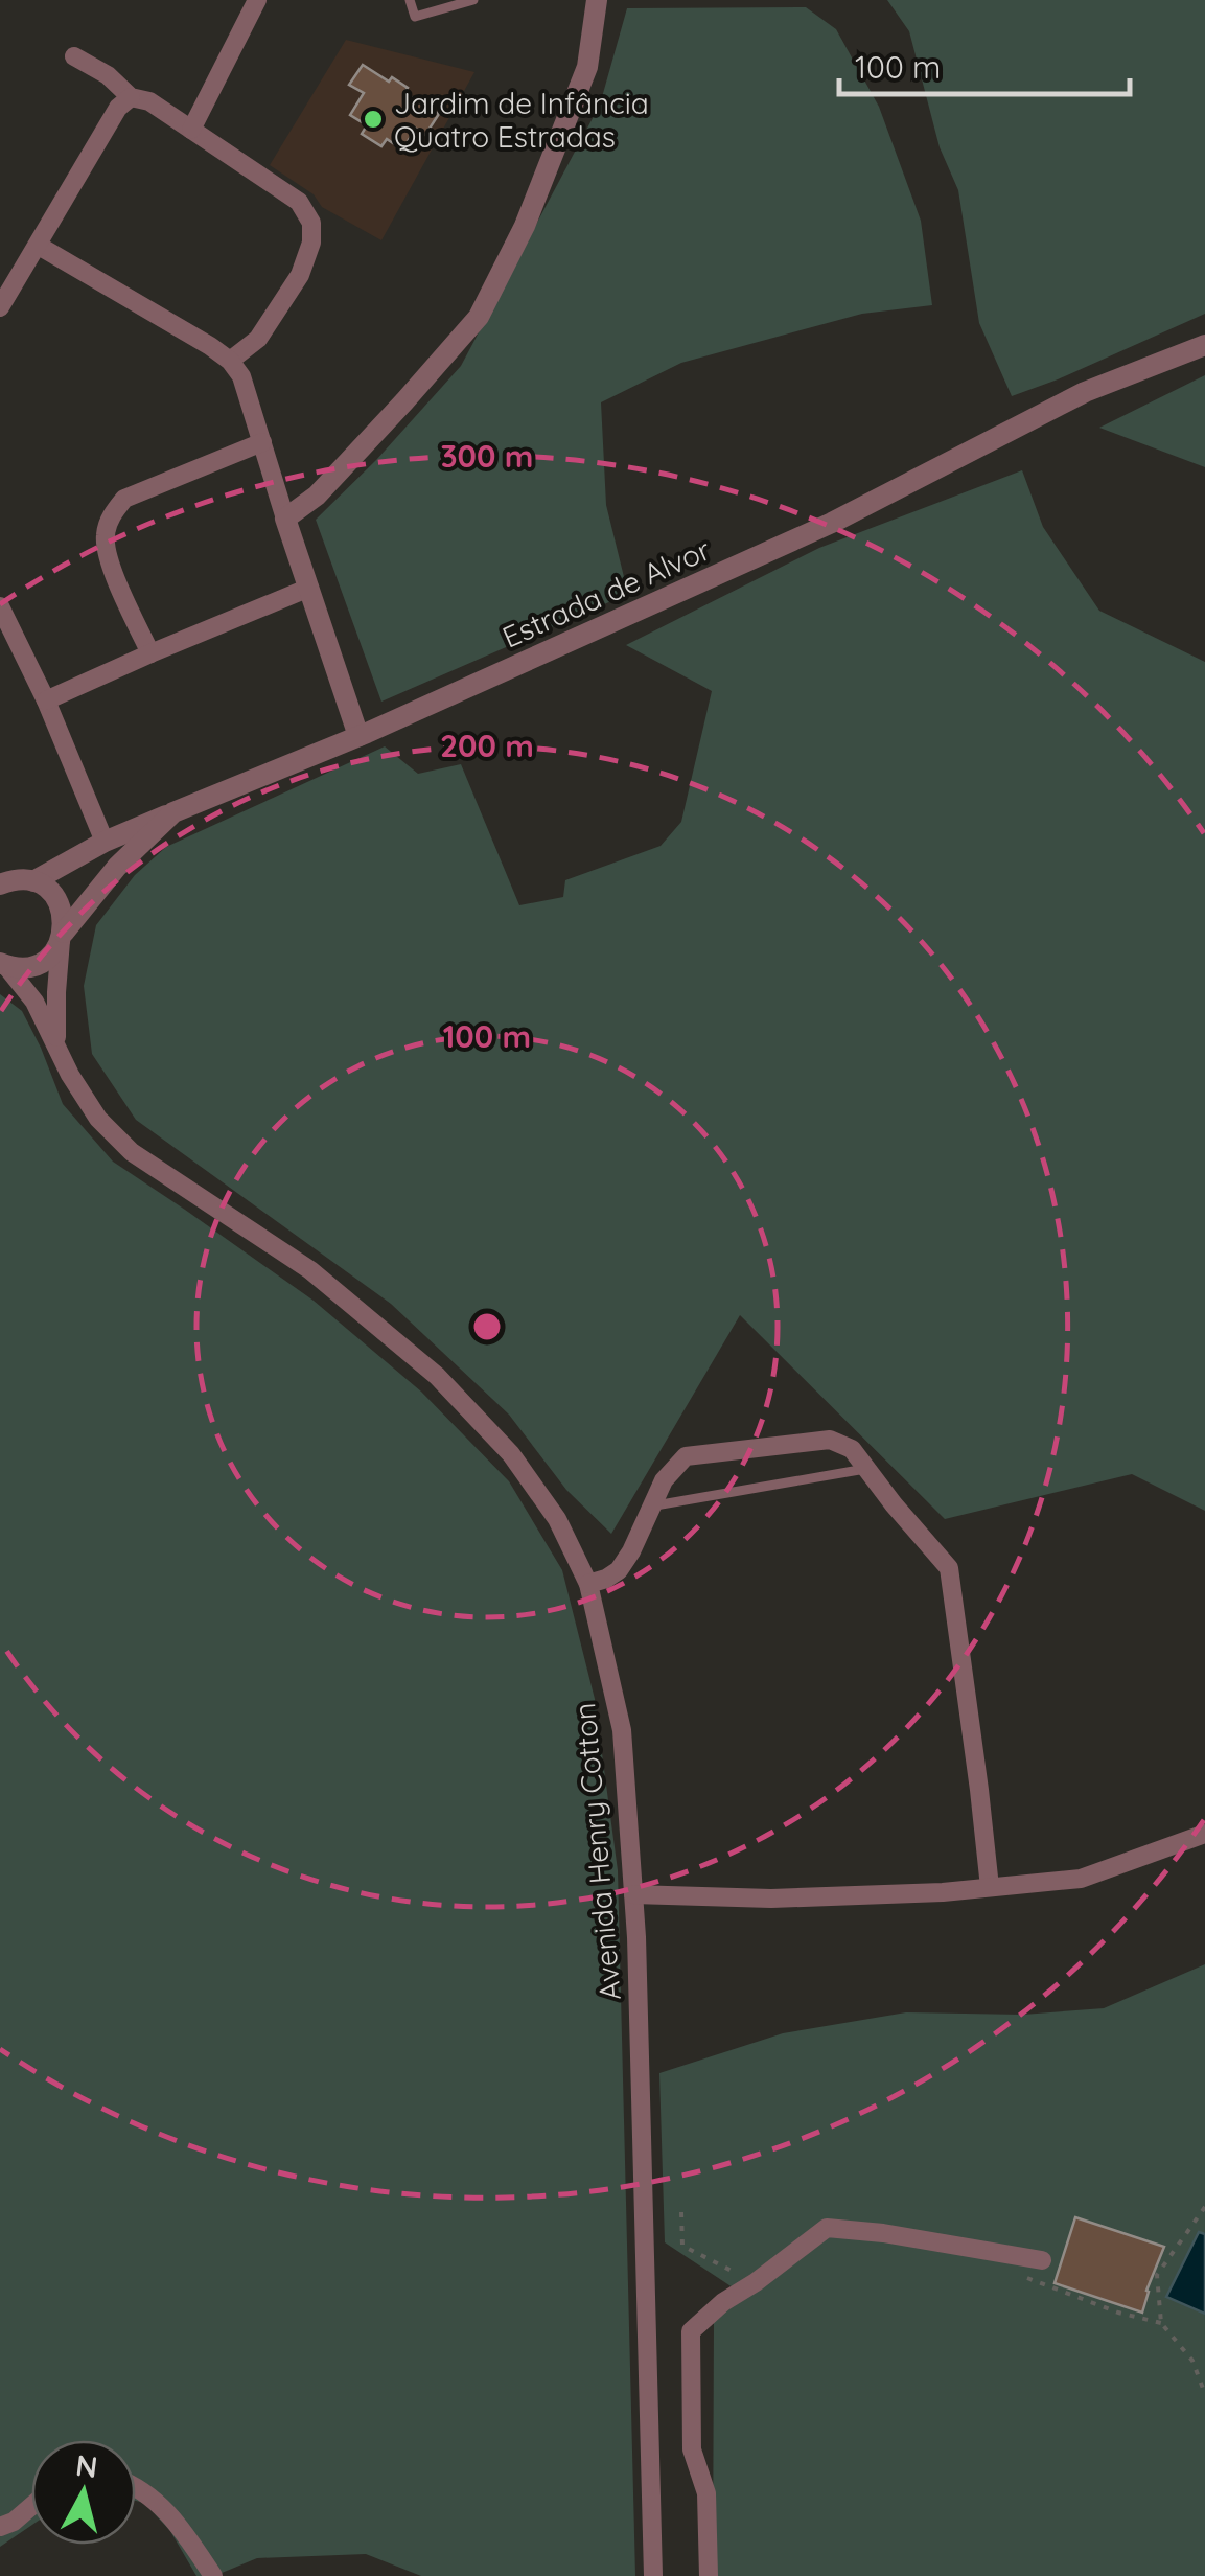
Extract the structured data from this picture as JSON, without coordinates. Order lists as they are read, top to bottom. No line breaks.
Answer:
{"streets":{"street":["Estrada de Alvor","Avenida Henry Cotton"]},"crossings":[["Estrada de Alvor","Avenida Henry Cotton"]],"places":["Jardim de Infância Quatro Estradas"],"scale_bar":"100 m","north":"top","rings":["300 m","200 m","100 m"]}
